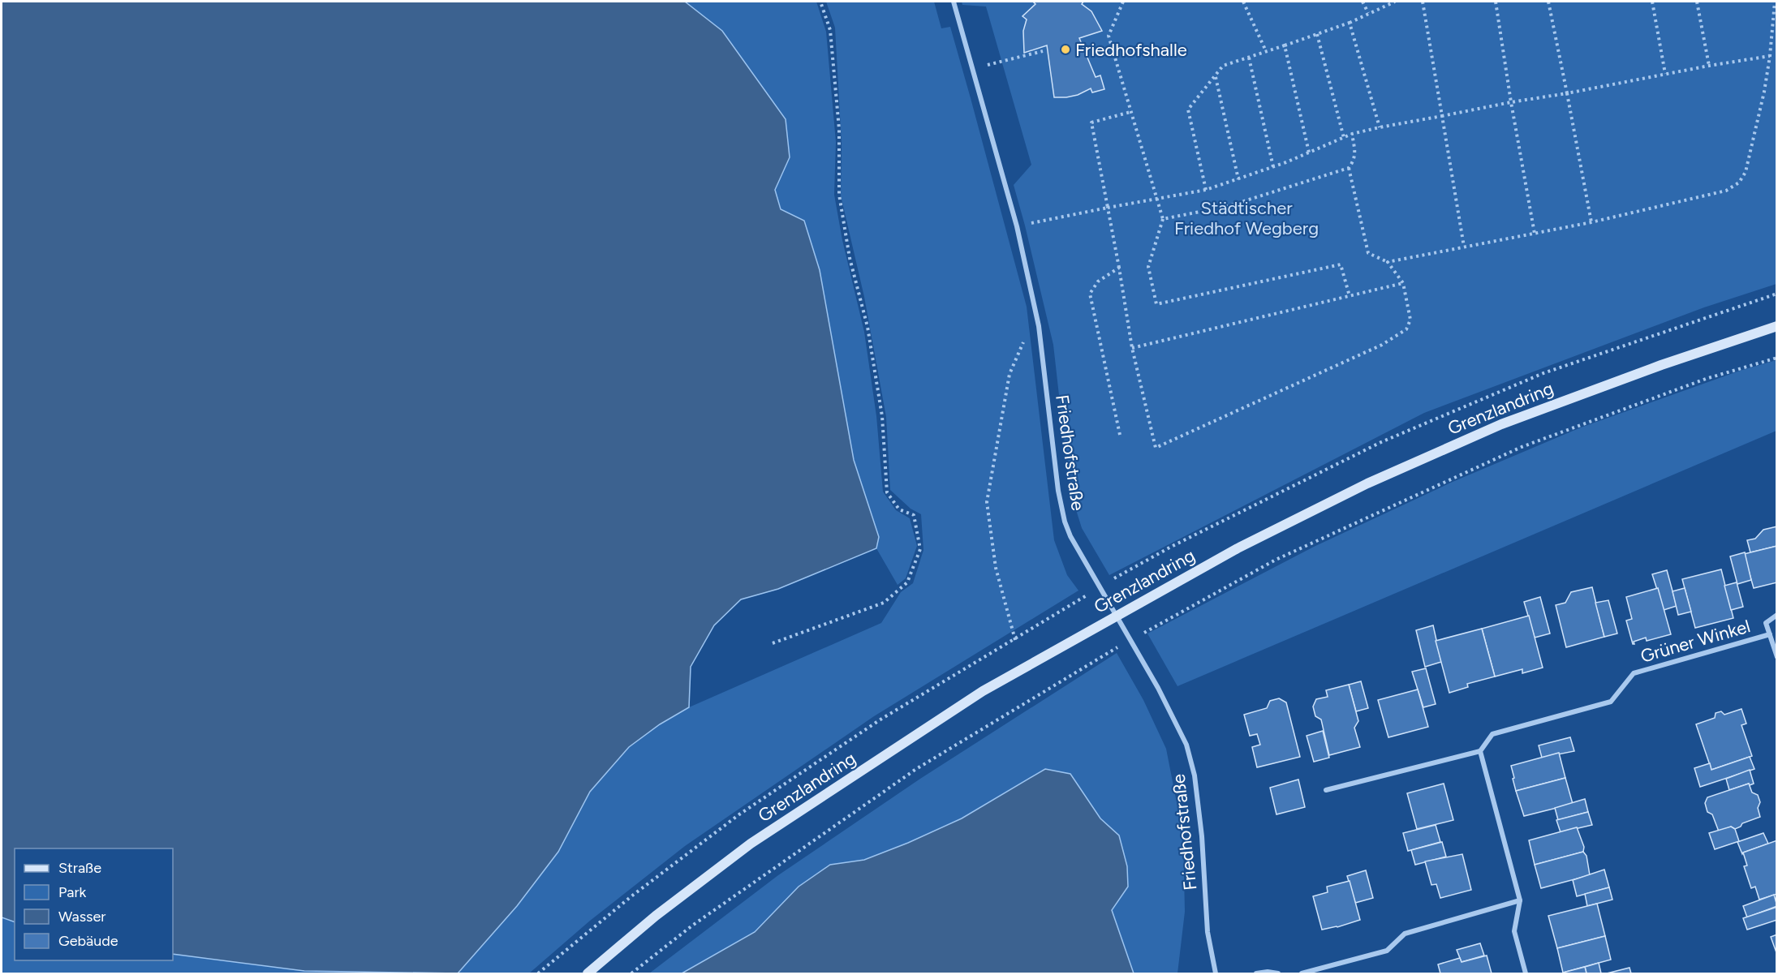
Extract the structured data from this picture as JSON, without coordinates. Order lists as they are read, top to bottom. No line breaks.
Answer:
{"streets":{"main road":["Grenzlandring"],"street":["Friedhofstraße","Grüner Winkel"]},"parks":["Städtischer Friedhof Wegberg"],"places":["Friedhofshalle"],"legend":["Straße","Park","Wasser","Gebäude"]}
